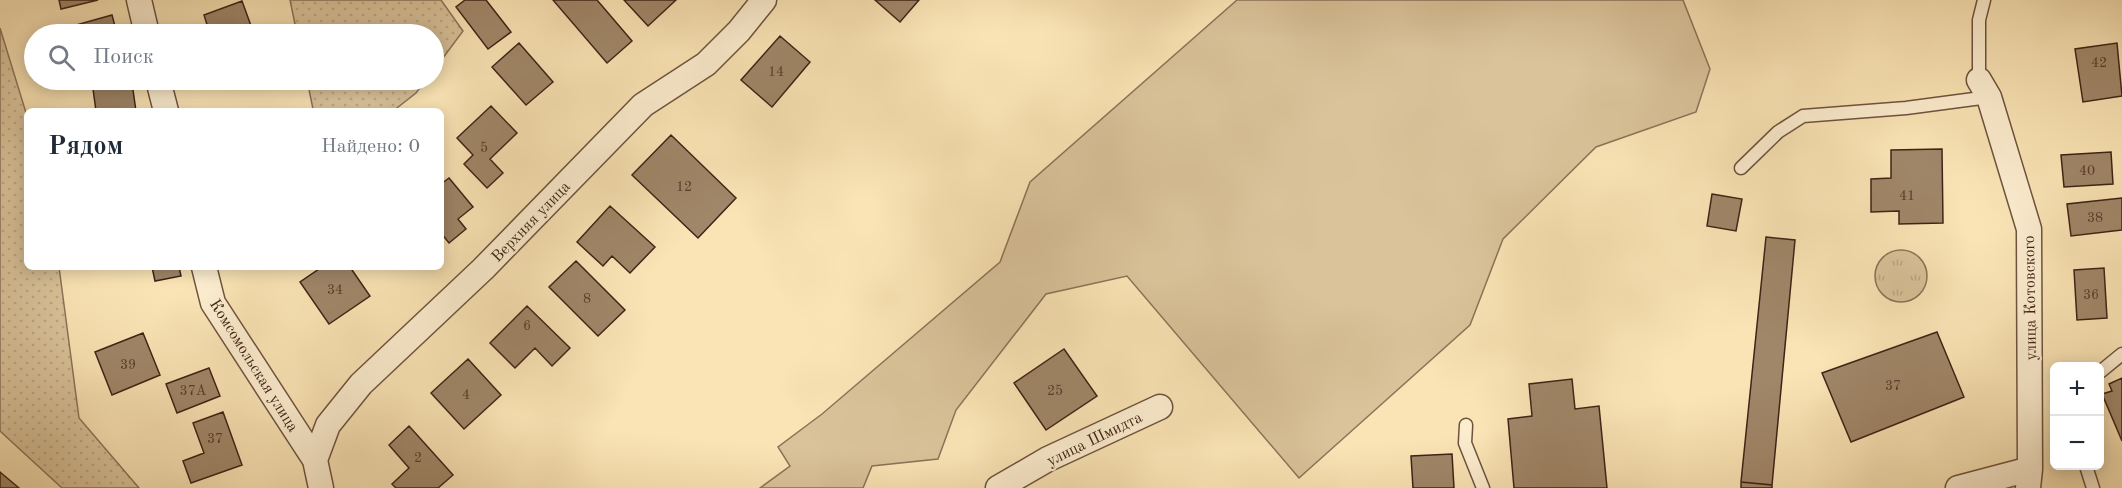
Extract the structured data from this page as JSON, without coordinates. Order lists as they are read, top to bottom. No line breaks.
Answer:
{"streets":{"street":["Верхняя улица","улица Котовского","Комсомольская улица","улица Шмидта"]},"crossings":[["Верхняя улица","Комсомольская улица"]],"house_numbers":["42","14","5","40","12","41","38","34","36","8","6","39","37","37А","25","4","37","2"],"page":{"search":"Поиск","heading":["Рядом","Найдено: 0"],"map_buttons":["+","−"]}}
